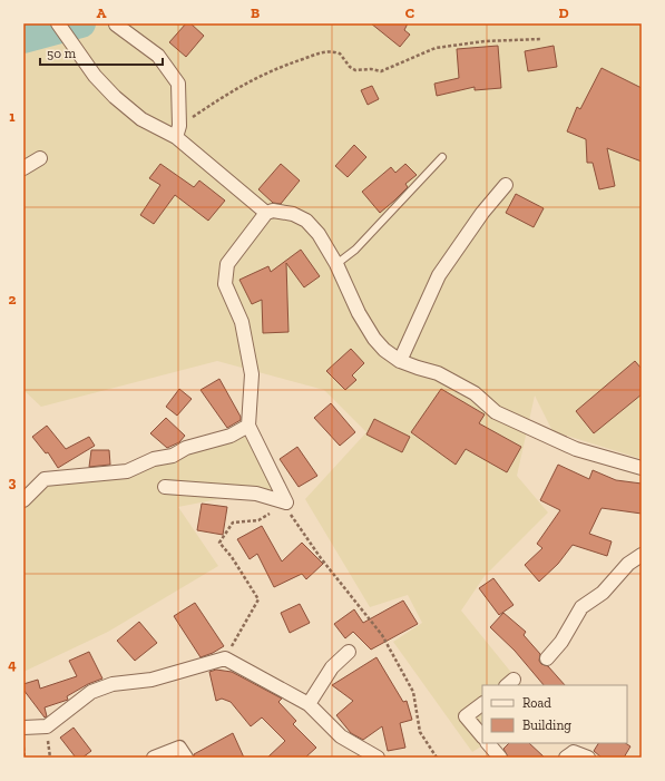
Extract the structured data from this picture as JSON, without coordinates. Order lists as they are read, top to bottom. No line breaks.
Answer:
{"legend":["Road","Building"],"scale_bar":"50 m","grid":{"columns":["A","B","C","D"],"rows":["1","2","3","4"]}}
